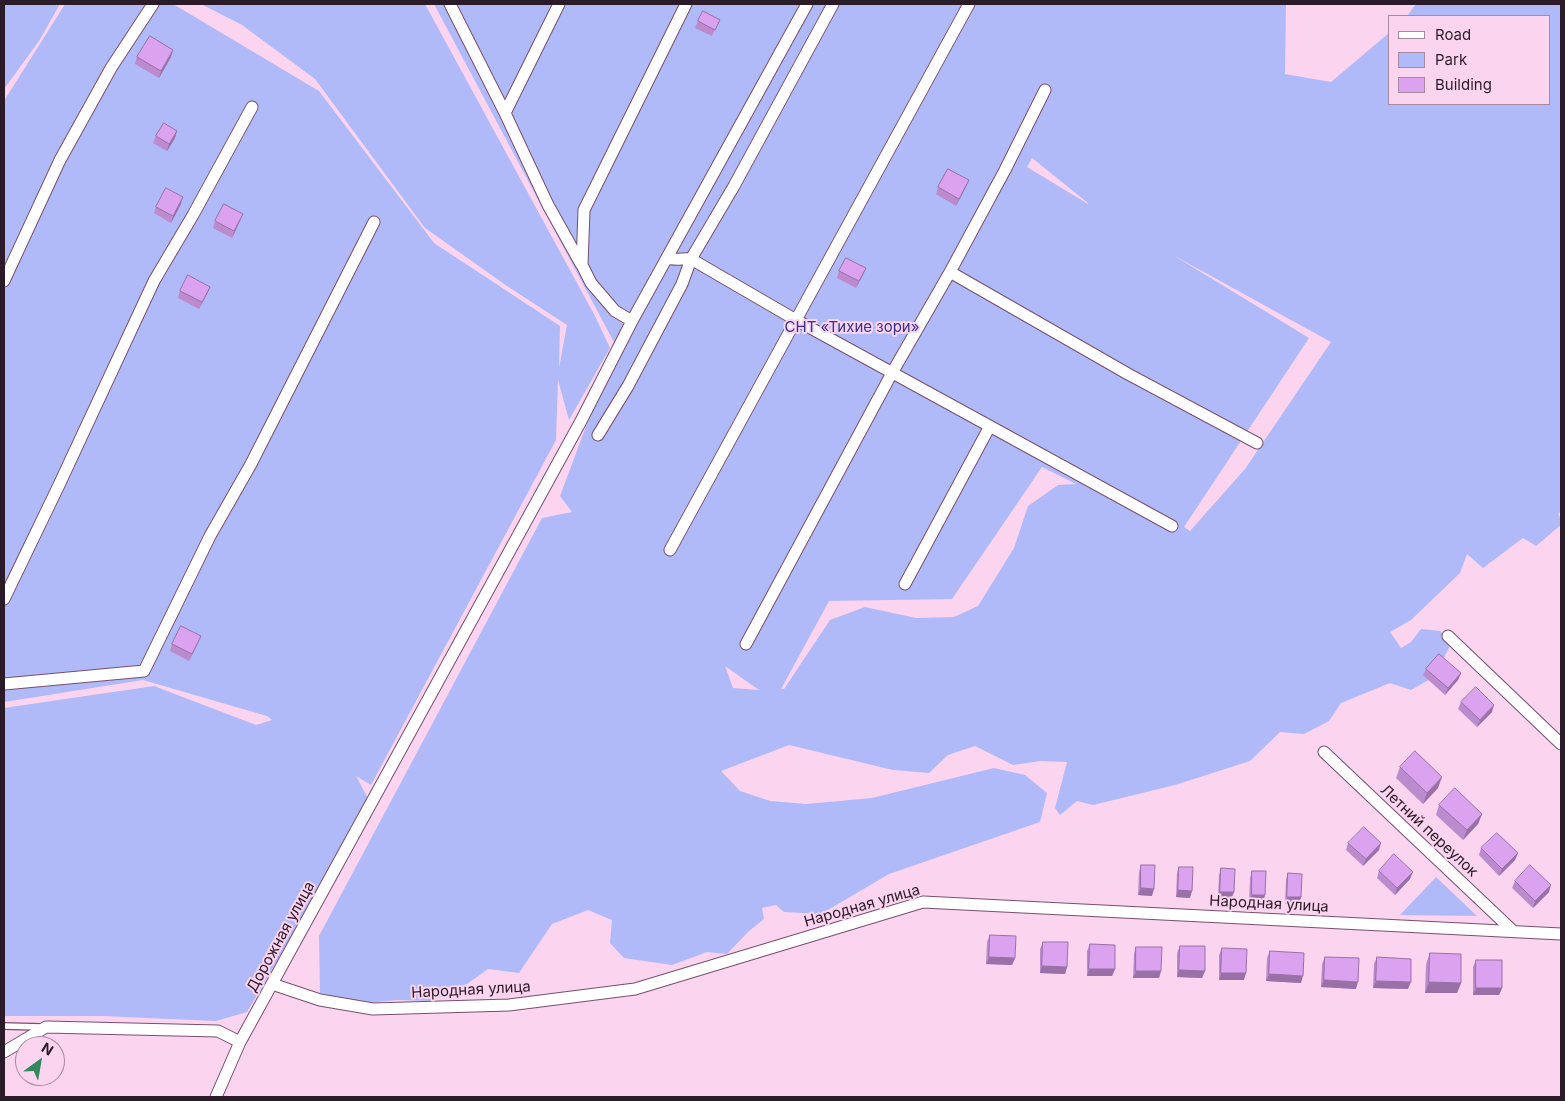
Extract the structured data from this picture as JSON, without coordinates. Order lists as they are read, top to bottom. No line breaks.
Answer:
{"streets":{"street":["Летний переулок","Народная улица","Дорожная улица"]},"crossings":[["Летний переулок","Народная улица"],["Народная улица","Дорожная улица"]],"parks":["СНТ «Тихие зори»"],"legend":["Road","Park","Building"],"north":"top right"}
